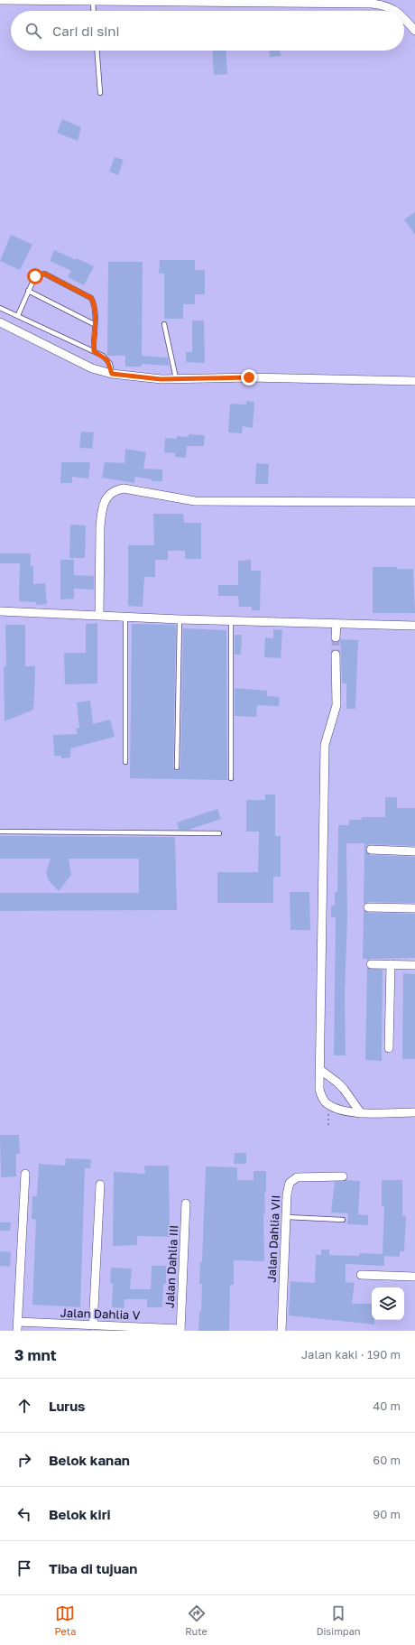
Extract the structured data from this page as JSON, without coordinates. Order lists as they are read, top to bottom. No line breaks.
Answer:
{"streets":{"street":["Jalan Dahlia VII","Jalan Dahlia III","Jalan Dahlia V"]},"crossings":[["Jalan Dahlia III","Jalan Dahlia V"]],"page":{"search":"Cari di sini","heading":["3 mnt","Jalan kaki · 190 m"],"list":[["Lurus","40 m"],["Belok kanan","60 m"],["Belok kiri","90 m"],"Tiba di tujuan"],"nav":["Peta","Rute","Disimpan"]}}
